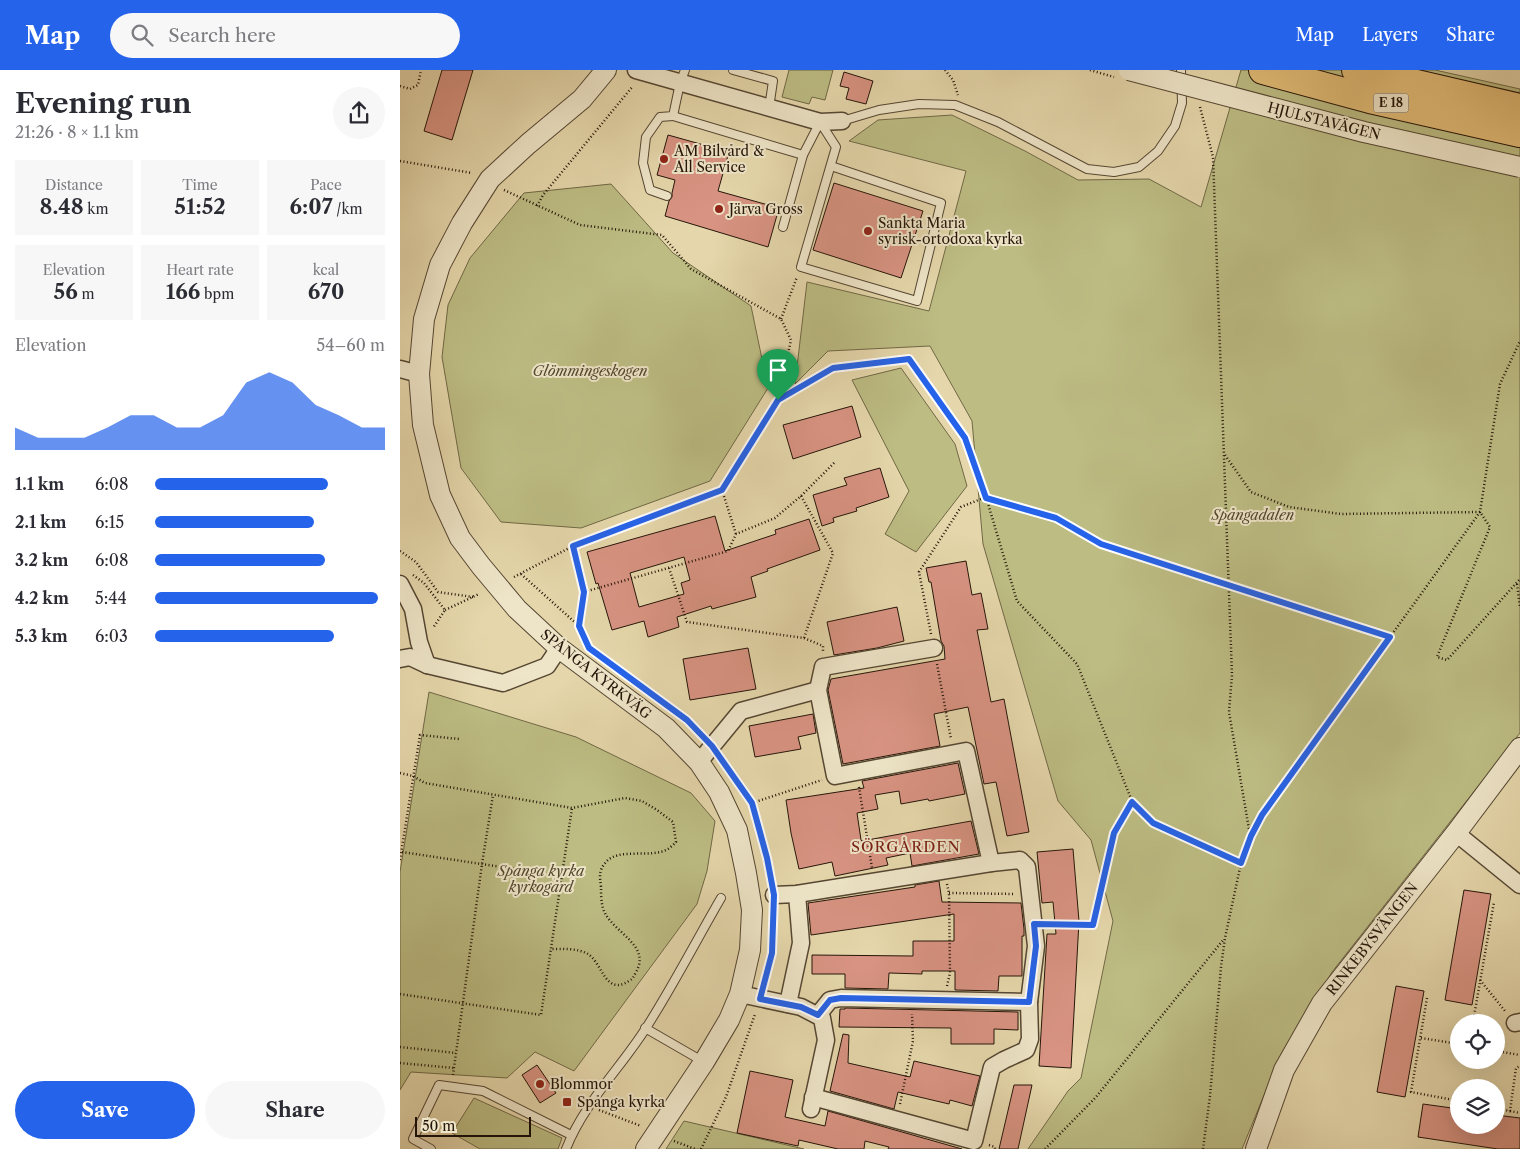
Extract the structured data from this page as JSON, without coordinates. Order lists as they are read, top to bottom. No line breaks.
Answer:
{"streets":{"highway":["E 18"],"street":["HJULSTAVÄGEN","SPÅNGA KYRKVÄG","RINKEBYSVÄNGEN"]},"districts":["SÖRGÅRDEN"],"parks":["Glömmingeskogen","Spångadalen","Spånga kyrka kyrkogård"],"places":{"other":["AM Bilvård & All Service","Järva Gross","Sankta Maria syrisk-ortodoxa kyrka","Blommor"],"transit":["Spånga kyrka"]},"scale_bar":"50 m","page":{"header":"Map","search":"Search here","nav":["Map","Layers","Share"],"heading":["Evening run","21:26 · 8 × 1.1 km"],"stats":[["Distance","8.48 km"],["Time","51:52"],["Pace","6:07 /km"],["Elevation","56 m"],["Heart rate","166 bpm"],["kcal","670"]],"chart":["Elevation","54–60 m"],"list":[{"name":"1.1 km","note":"6:08"},{"name":"2.1 km","note":"6:15"},{"name":"3.2 km","note":"6:08"},{"name":"4.2 km","note":"5:44"},{"name":"5.3 km","note":"6:03"}],"buttons":["Save","Share"],"scale":"50 m"}}
